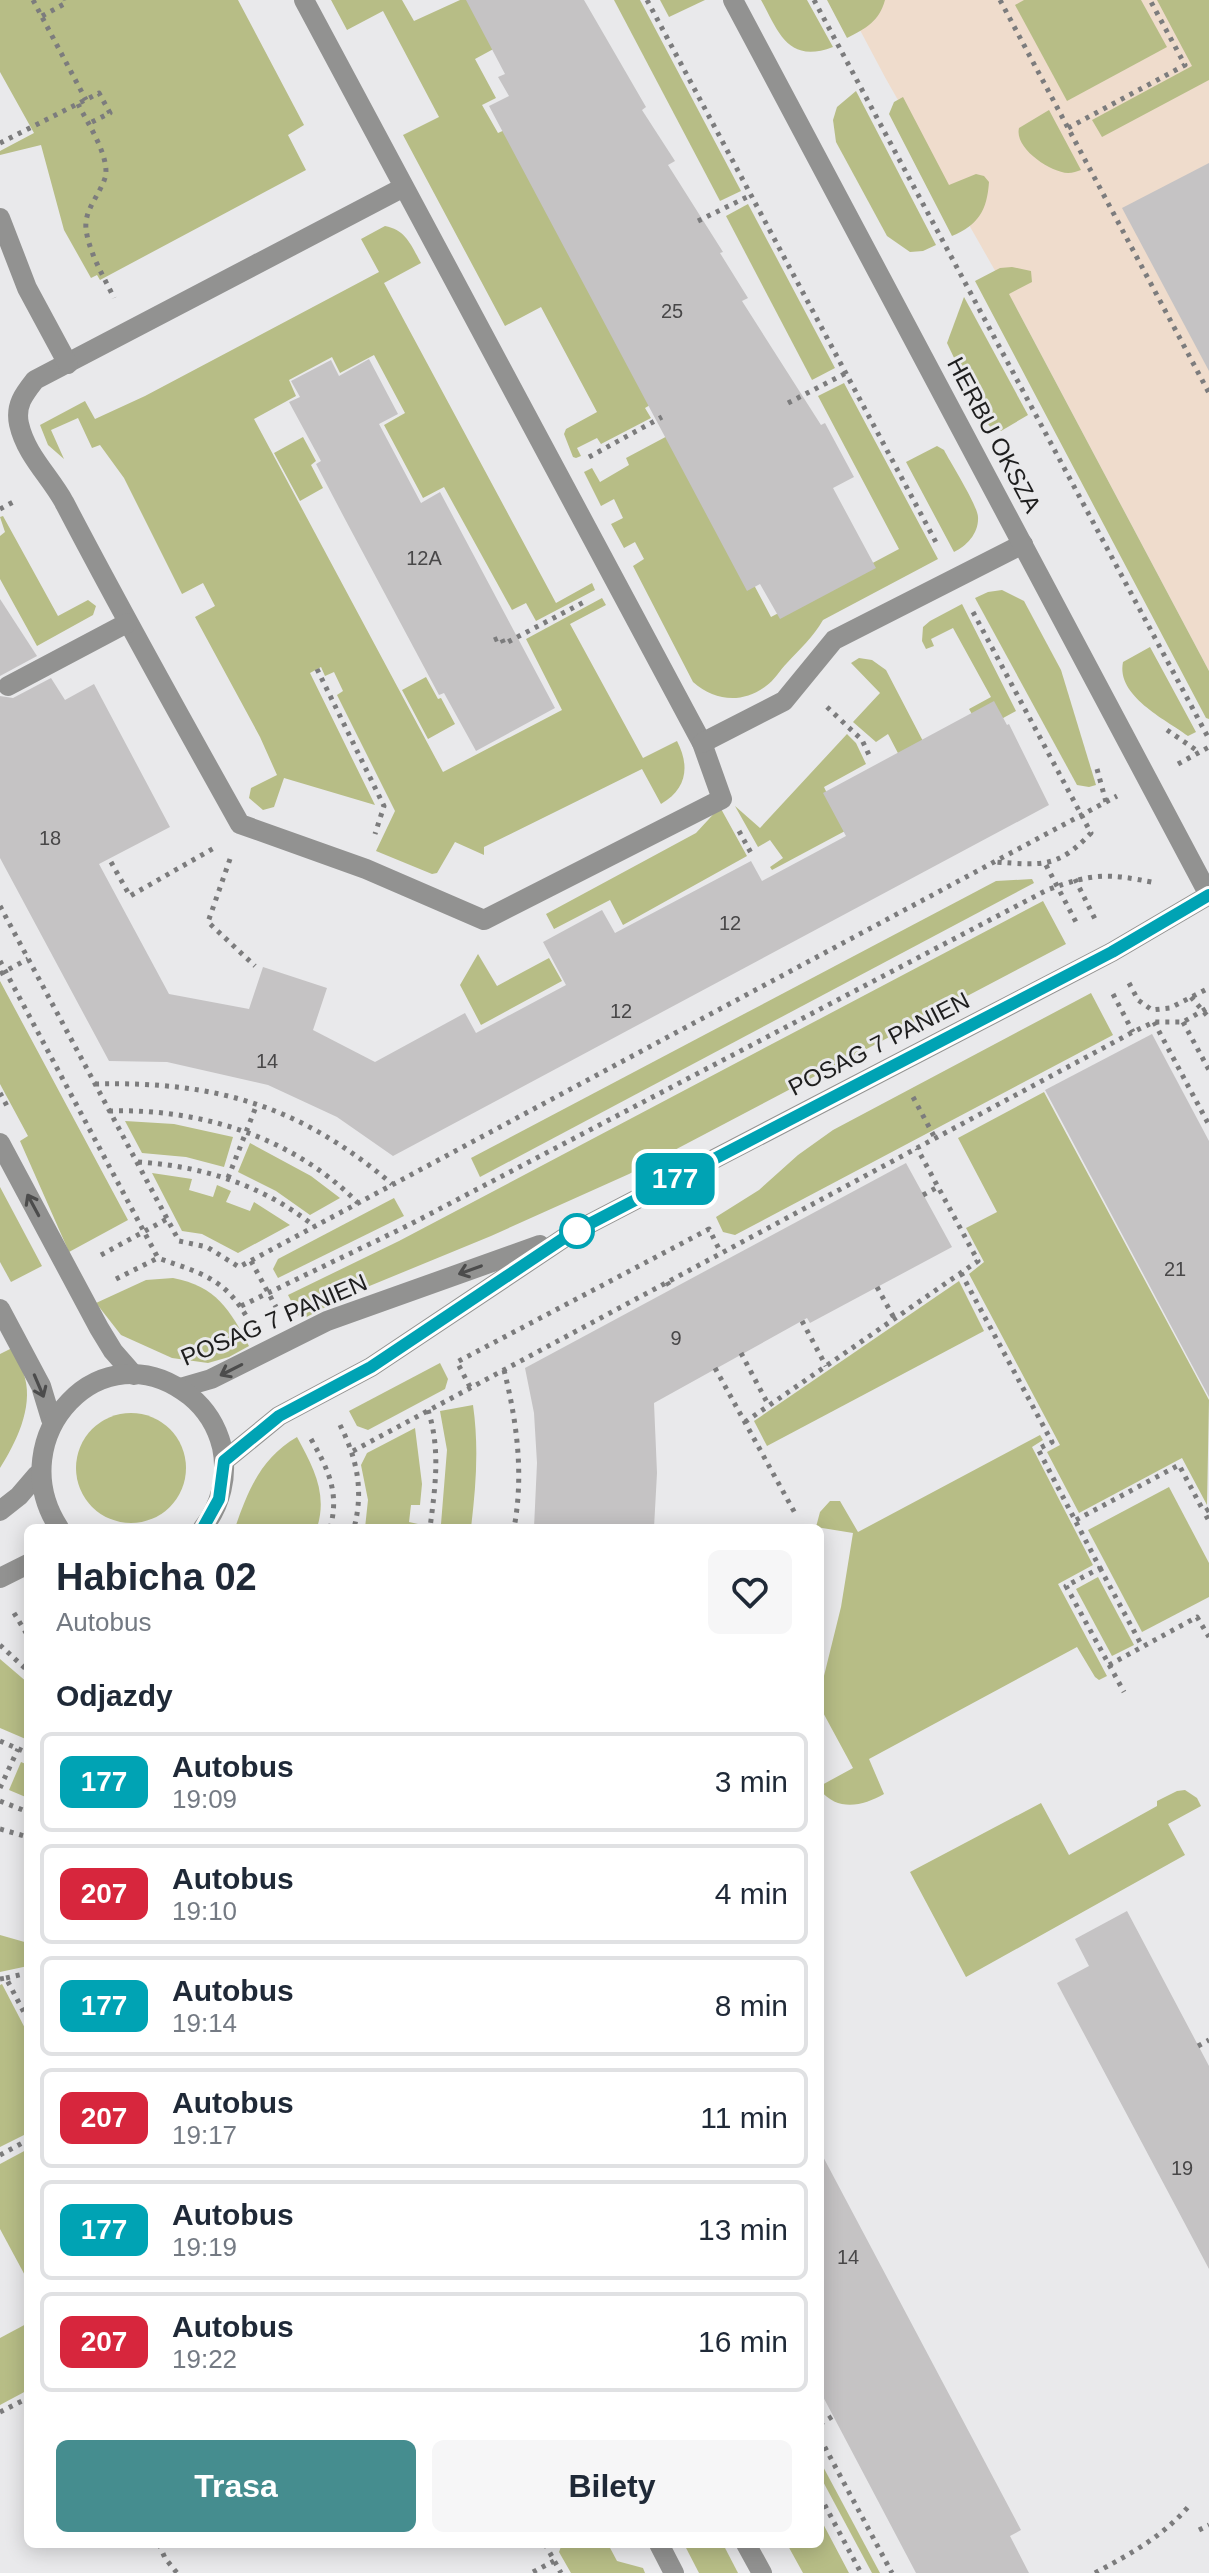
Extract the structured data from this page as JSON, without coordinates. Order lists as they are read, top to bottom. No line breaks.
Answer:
{"streets":{"street":["HERBU OKSZA","POSAG 7 PANIEN"]},"crossings":[["HERBU OKSZA","POSAG 7 PANIEN"]],"lines":["bus line 177"],"house_numbers":["25","12A","18","12","12","14","21","9","19","14"],"page":{"on_map":"177","heading":[["Habicha 02","Autobus"],"Odjazdy"],"list":[{"mark":"177","name":"Autobus","note":"19:09","value":"3 min"},{"mark":"207","name":"Autobus","note":"19:10","value":"4 min"},{"mark":"177","name":"Autobus","note":"19:14","value":"8 min"},{"mark":"207","name":"Autobus","note":"19:17","value":"11 min"},{"mark":"177","name":"Autobus","note":"19:19","value":"13 min"},{"mark":"207","name":"Autobus","note":"19:22","value":"16 min"}],"buttons":["Trasa","Bilety"]}}
